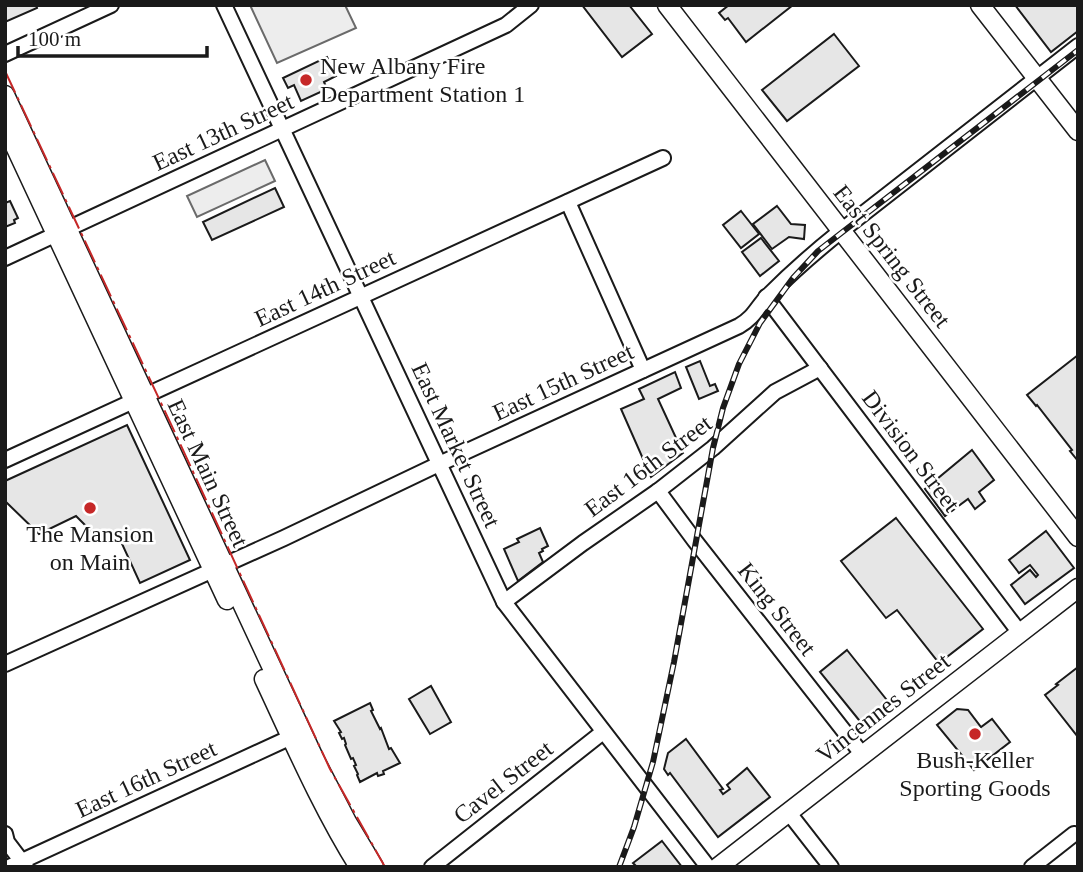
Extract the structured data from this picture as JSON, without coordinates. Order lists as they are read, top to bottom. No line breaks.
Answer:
{"streets":{"main road":["East Spring Street","East Main Street","Vincennes Street"],"street":["East 13th Street","East 14th Street","East 15th Street","East Market Street","Division Street","East 16th Street","King Street","Cavel Street"]},"crossings":[["East 13th Street","East Market Street"],["East 13th Street","East Main Street"],["East Spring Street","East 15th Street"],["East 14th Street","East Market Street"],["East 14th Street","East Main Street"],["East 15th Street","East Market Street"],["East 15th Street","Division Street"],["East 15th Street","East Main Street"],["East Market Street","East 16th Street"],["East Market Street","Cavel Street"],["Division Street","East 16th Street"],["Division Street","Vincennes Street"],["East 16th Street","East Main Street"],["East 16th Street","King Street"],["King Street","Vincennes Street"]],"places":["New Albany Fire Department Station 1","The Mansion on Main","Bush-Keller Sporting Goods"],"scale_bar":"100 m"}
